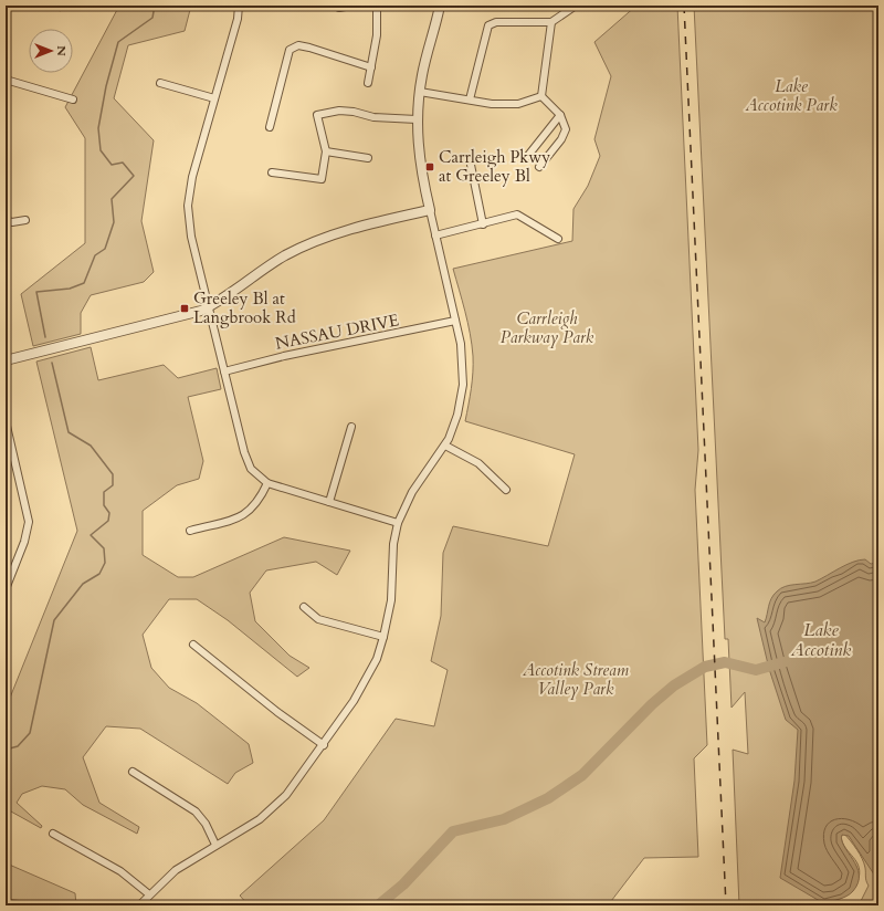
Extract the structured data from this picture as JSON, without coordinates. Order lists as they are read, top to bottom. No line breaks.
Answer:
{"streets":{"street":["NASSAU DRIVE"]},"water":["Lake Accotink"],"parks":["Lake Accotink Park","Carrleigh Parkway Park","Accotink Stream Valley Park"],"places":{"transit":["Carrleigh Pkwy at Greeley Bl","Greeley Bl at Langbrook Rd"]},"north":"right"}
